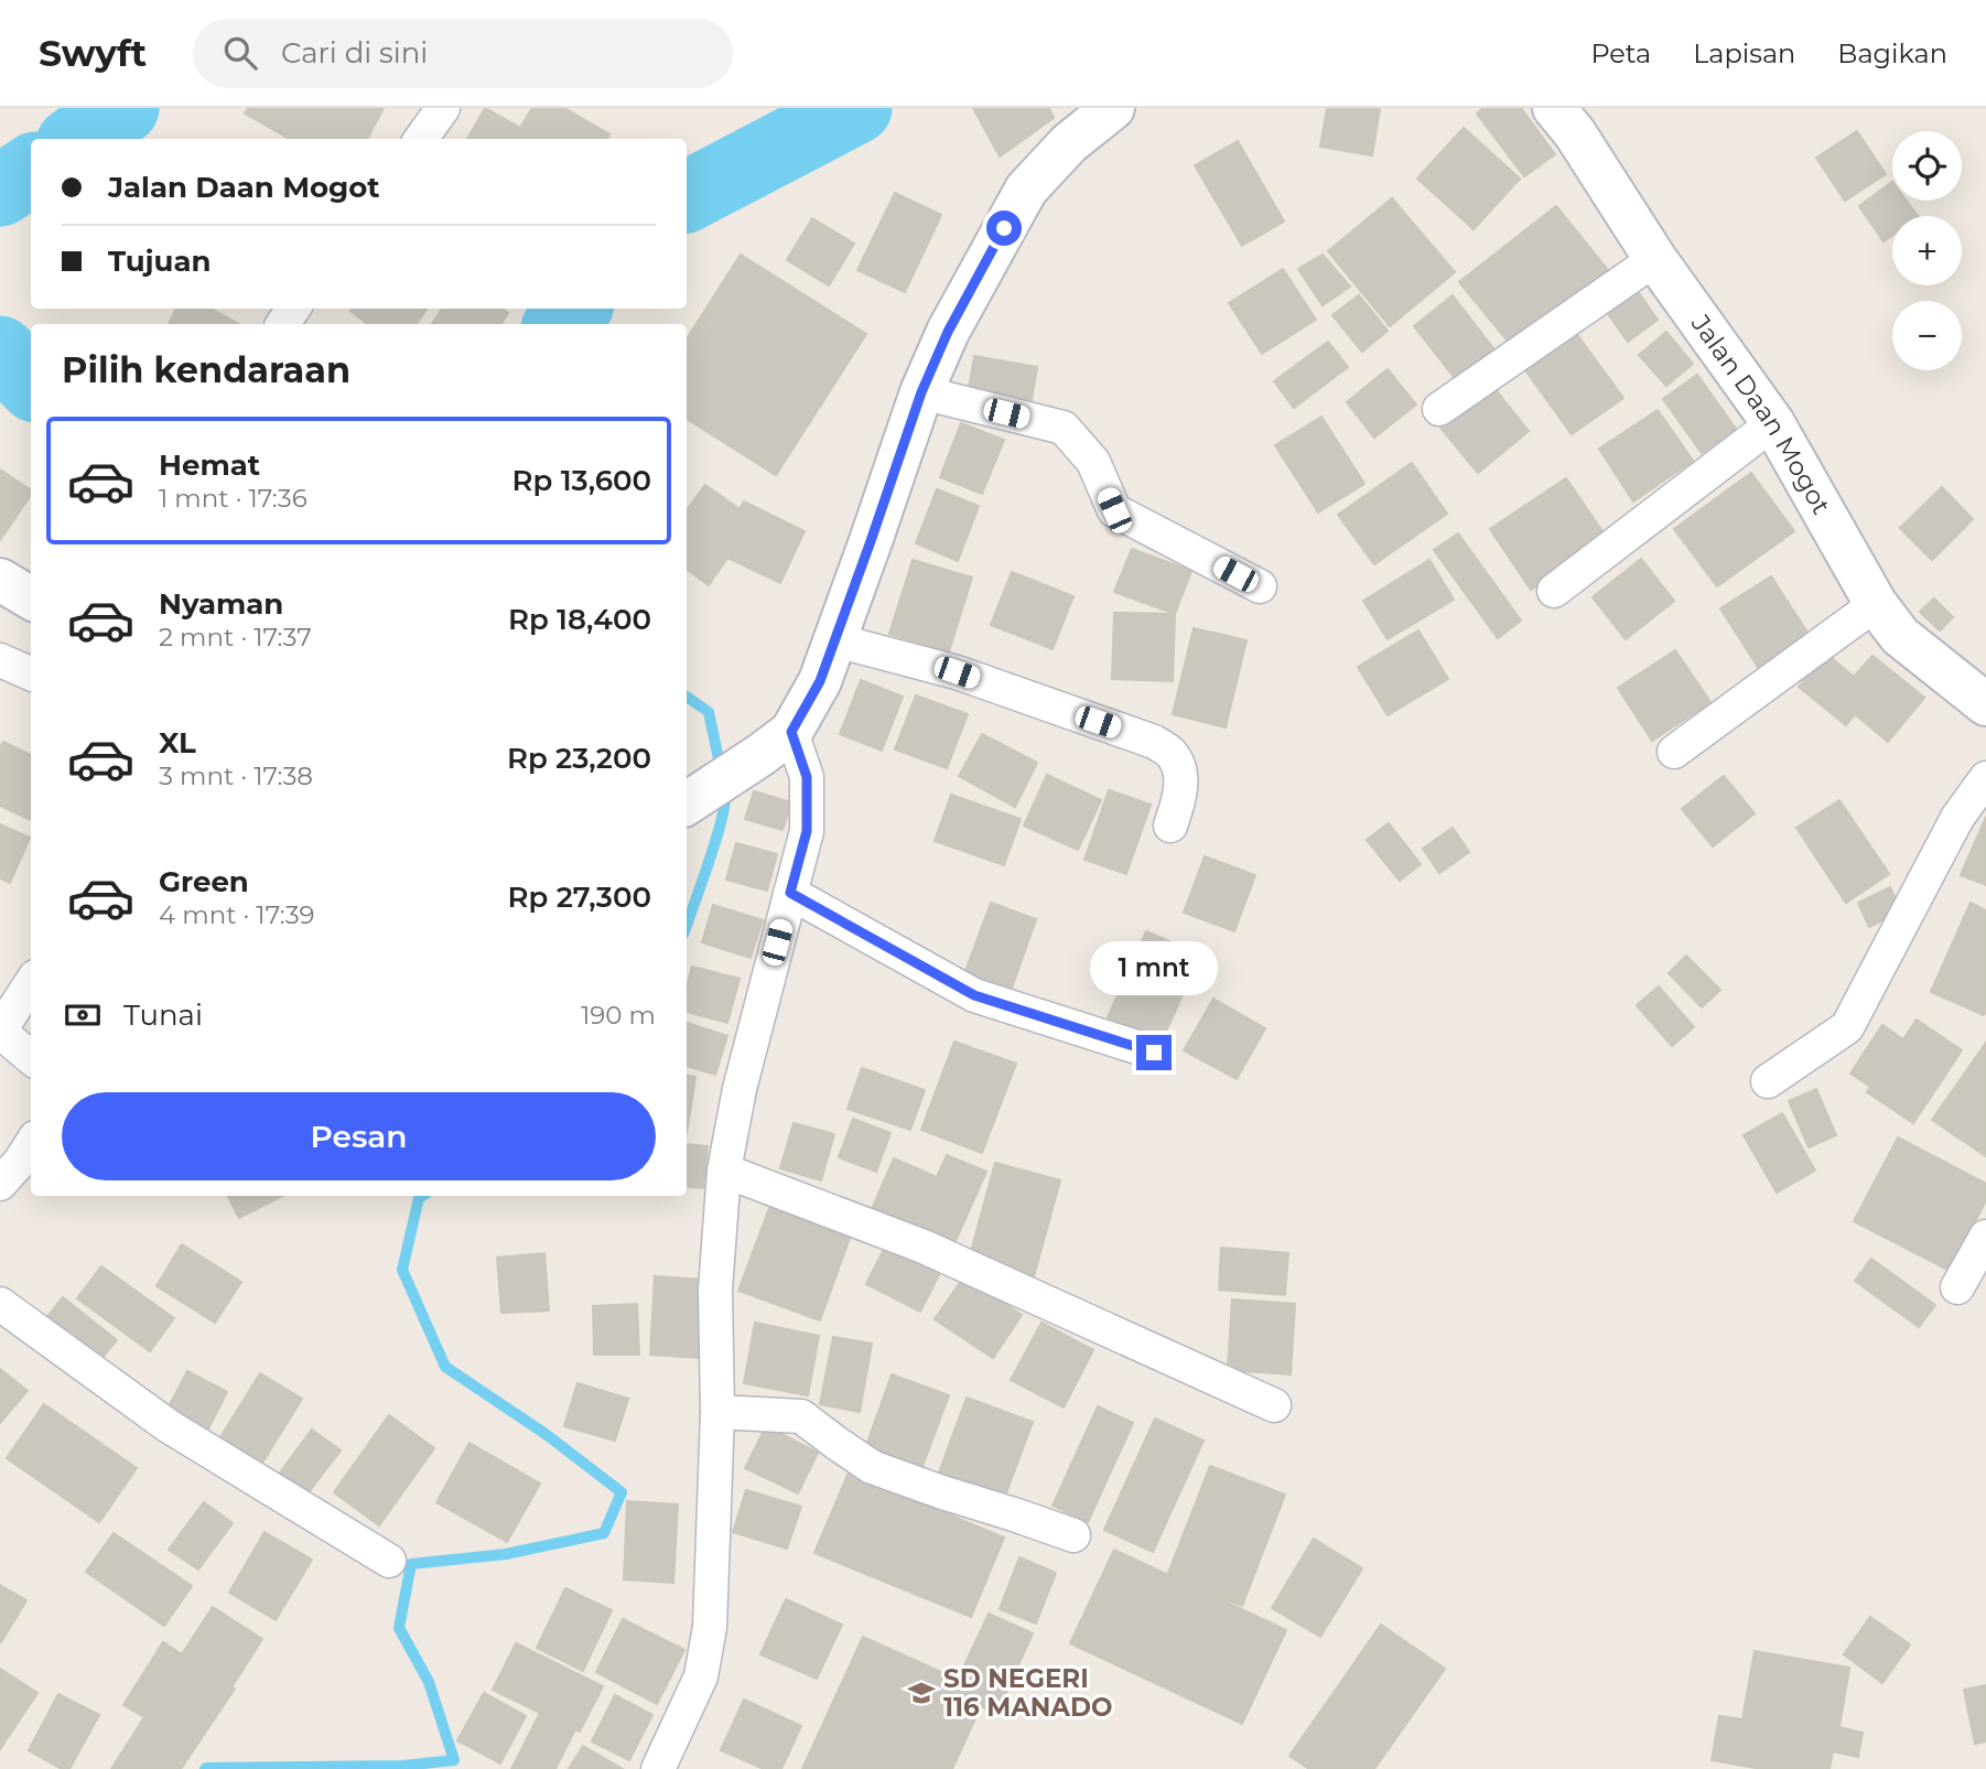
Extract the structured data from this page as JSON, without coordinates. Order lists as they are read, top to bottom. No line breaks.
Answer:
{"streets":{"main road":["Jalan Daan Mogot"]},"places":{"school or university":["SD NEGERI 116 MANADO"]},"page":{"header":"Swyft","search":"Cari di sini","nav":["Peta","Lapisan","Bagikan"],"map_buttons":["+","−"],"banner":["Jalan Daan Mogot","Tujuan"],"heading":"Pilih kendaraan","list":[{"name":"Hemat","note":"1 mnt · 17:36","value":"Rp 13,600"},{"name":"Nyaman","note":"2 mnt · 17:37","value":"Rp 18,400"},{"name":"XL","note":"3 mnt · 17:38","value":"Rp 23,200"},{"name":"Green","note":"4 mnt · 17:39","value":"Rp 27,300"}],"bubble":"1 mnt","pay":["Tunai","190 m"],"buttons":"Pesan"}}
